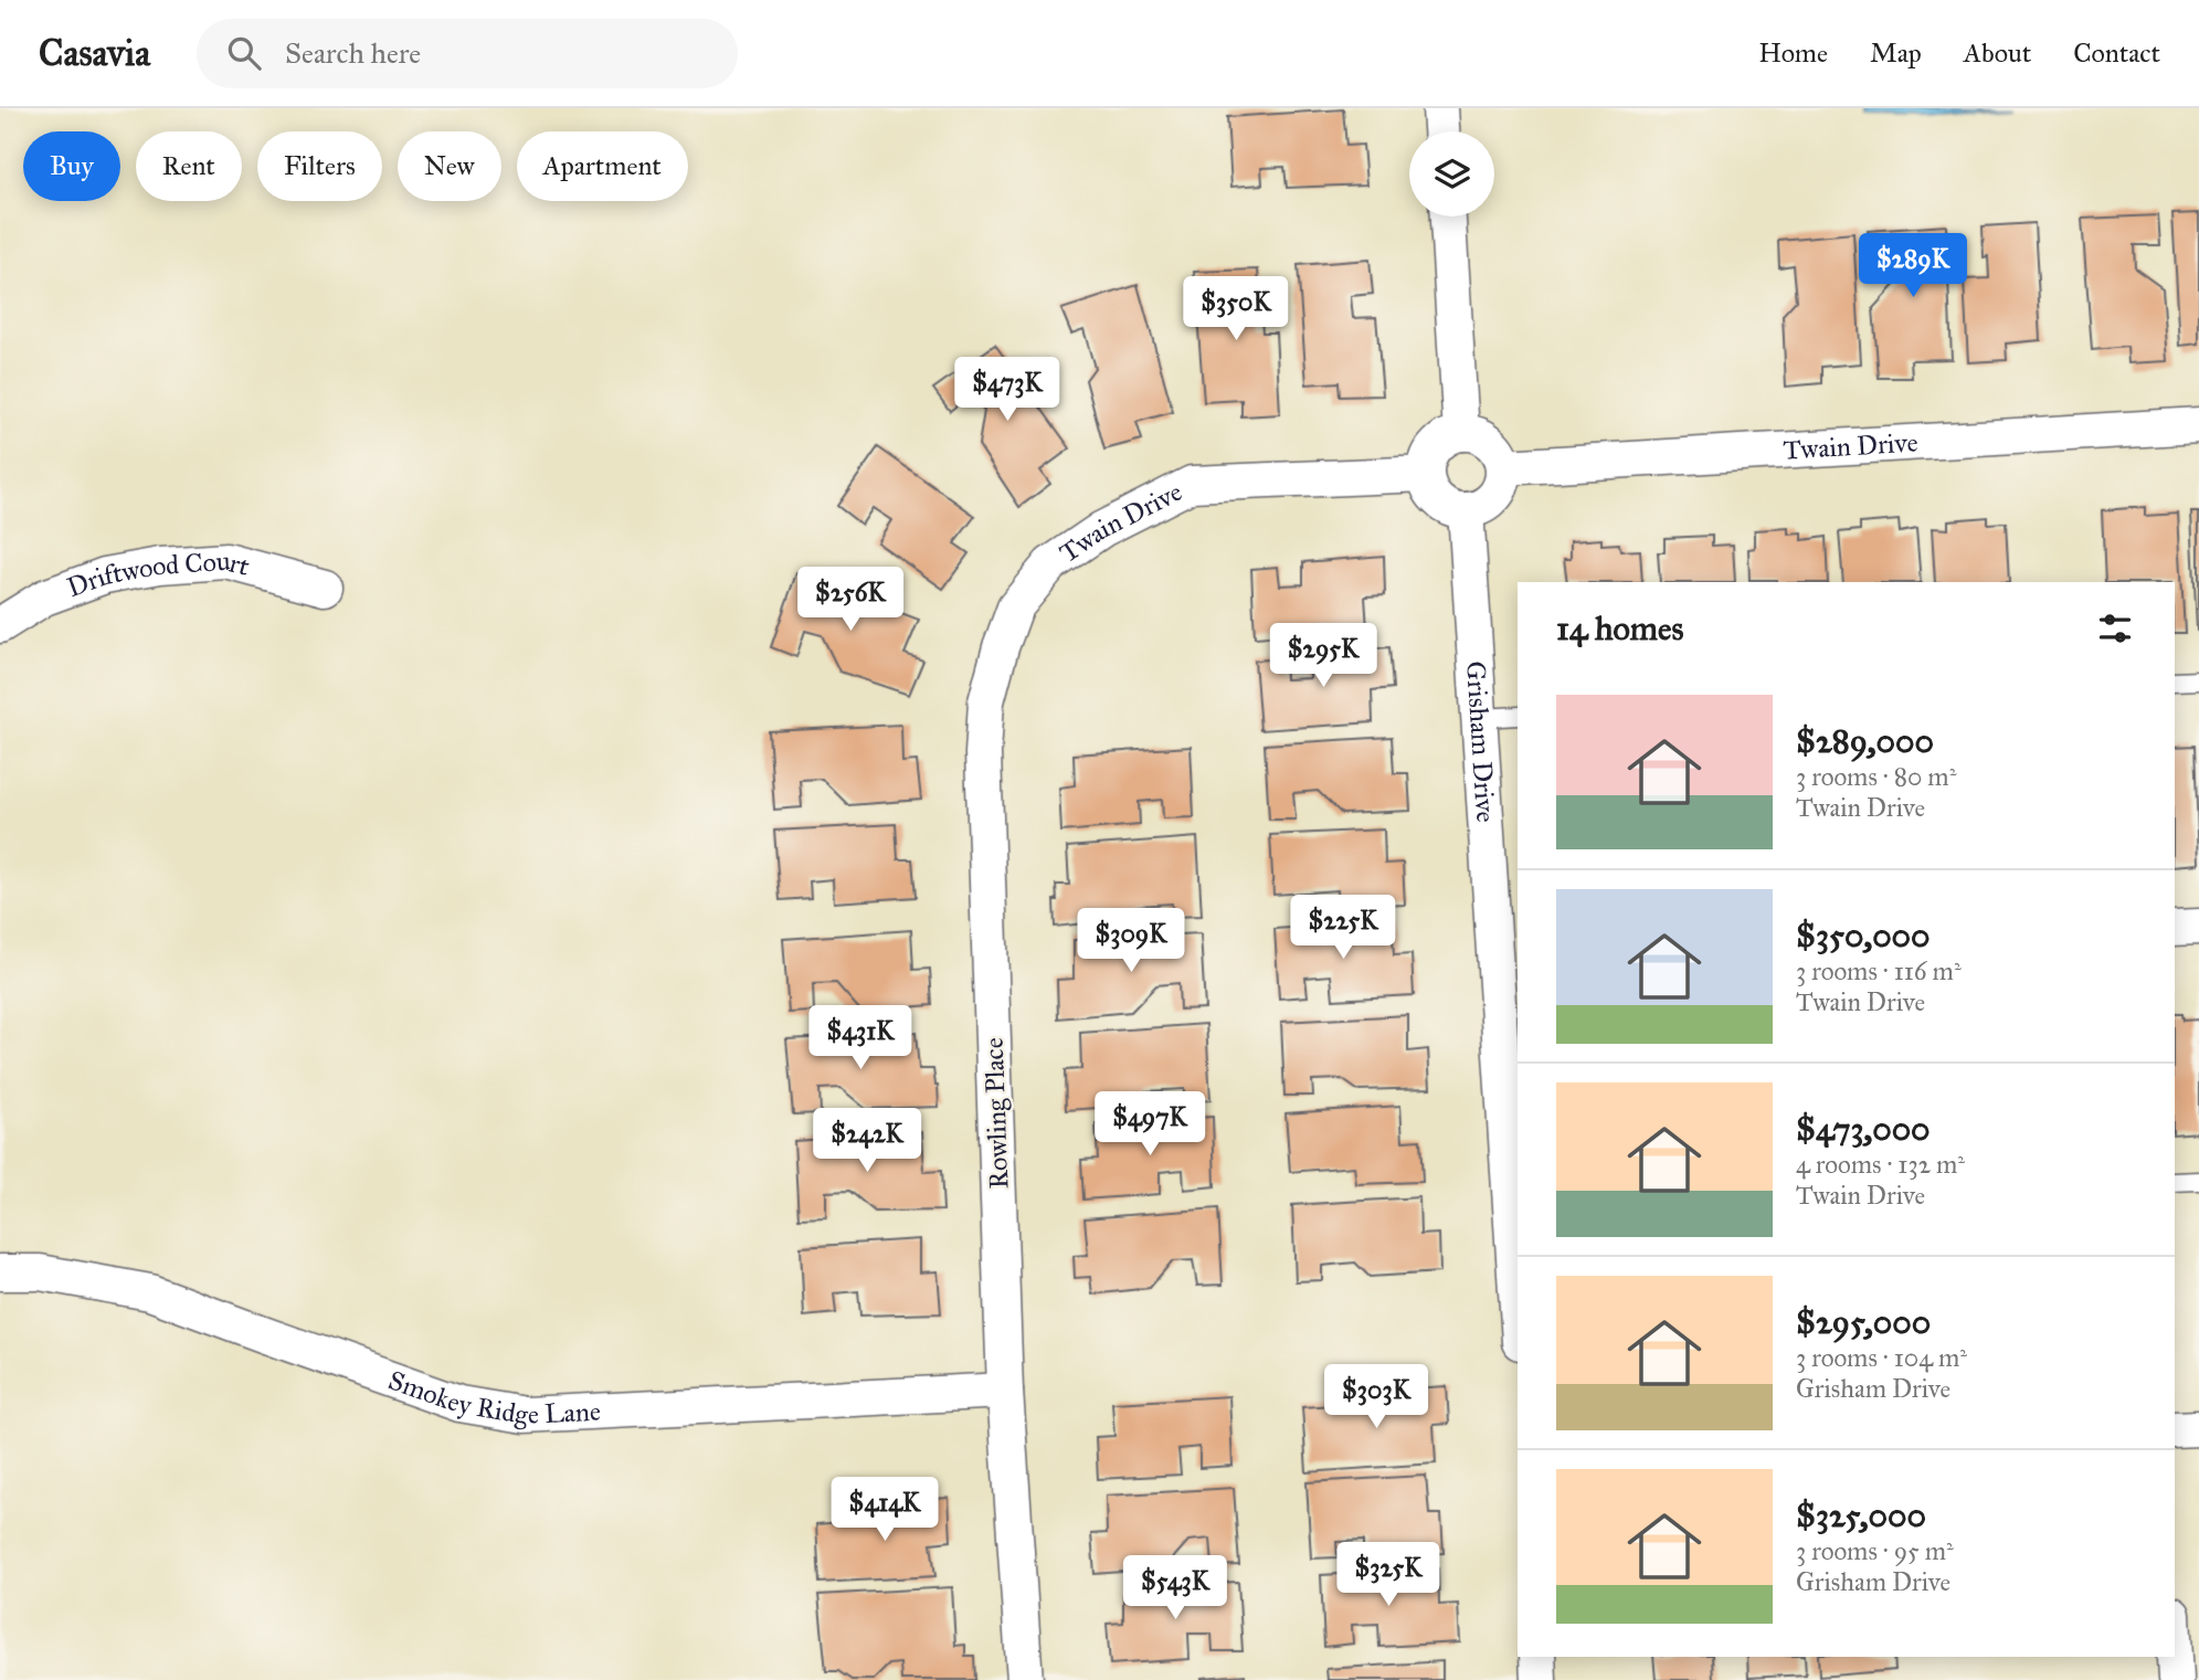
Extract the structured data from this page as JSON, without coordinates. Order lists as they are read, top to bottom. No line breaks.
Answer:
{"streets":{"street":["Twain Drive","Driftwood Court","Grisham Drive","Rowling Place","Smokey Ridge Lane"]},"crossings":[["Twain Drive","Grisham Drive"],["Twain Drive","Rowling Place"],["Rowling Place","Smokey Ridge Lane"]],"page":{"header":"Casavia","search":"Search here","nav":["Home","Map","About","Contact"],"chip":["Buy","Rent","Filters","New","Apartment"],"price":["$289K","$350K","$473K","$256K","$295K","$225K","$309K","$431K","$497K","$242K","$303K","$414K","$325K","$543K"],"heading":"14 homes","list":[{"name":"$289,000","note":"3 rooms · 80 m² · Twain Drive"},{"name":"$350,000","note":"3 rooms · 116 m² · Twain Drive"},{"name":"$473,000","note":"4 rooms · 132 m² · Twain Drive"},{"name":"$295,000","note":"3 rooms · 104 m² · Grisham Drive"},{"name":"$325,000","note":"3 rooms · 95 m² · Grisham Drive"}]}}
